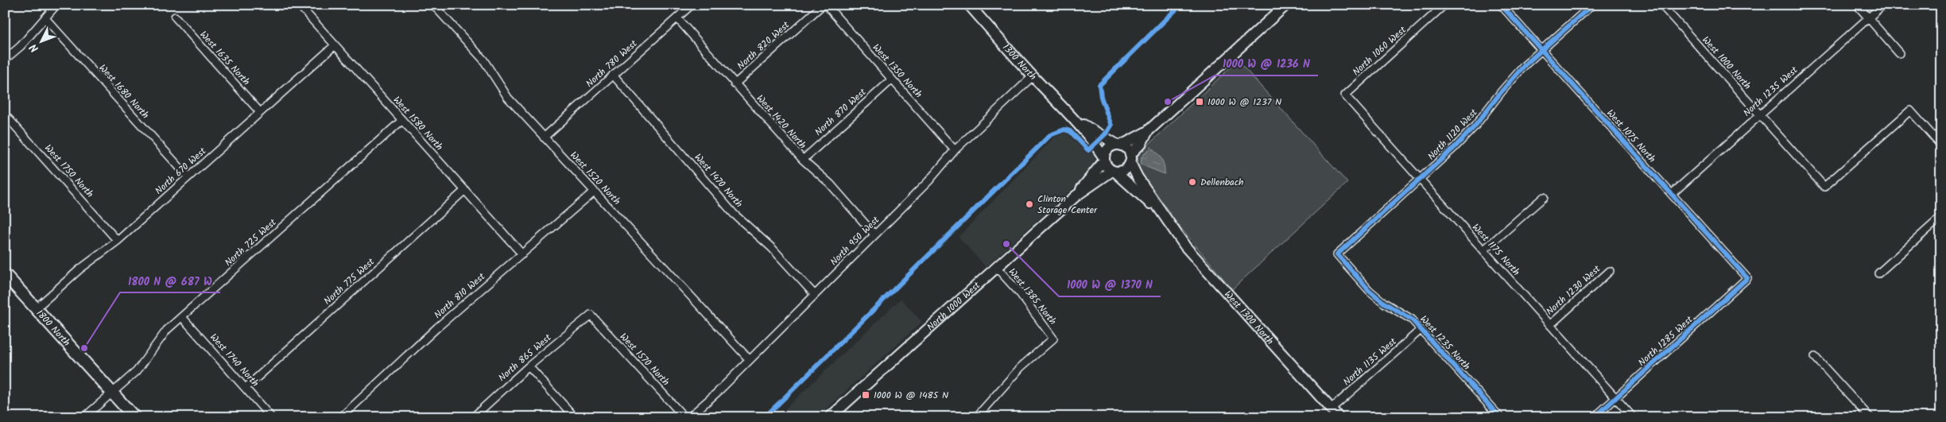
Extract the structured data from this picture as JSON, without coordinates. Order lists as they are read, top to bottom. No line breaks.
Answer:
{"streets":{"main road":["1800 North"],"street":["North 820 West","North 1060 West","West 1635 North","1300 North","West 1000 North","North 780 West","West 1350 North","West 1680 North","North 1235 West","North 870 West","West 1420 North","West 1580 North","North 1120 West","West 1075 North","West 1750 North","North 670 West","West 1520 North","West 1470 North","North 950 West","North 725 West","West 1175 North","North 775 West","North 1230 West","North 810 West","West 1385 North","North 1000 West","West 1300 North","North 1285 West","West 1235 North","North 865 West","West 1570 North","West 1740 North","North 1135 West"]},"crossings":[["North 820 West","West 1350 North"],["North 820 West","West 1420 North"],["North 1060 West","West 1175 North"],["West 1635 North","North 670 West"],["1300 North","North 950 West"],["1300 North","North 1000 West"],["1300 North","West 1300 North"],["West 1000 North","North 1235 West"],["North 780 West","West 1420 North"],["North 780 West","West 1520 North"],["North 780 West","West 1470 North"],["West 1350 North","North 870 West"],["West 1350 North","North 950 West"],["West 1680 North","North 670 West"],["North 1235 West","West 1075 North"],["North 870 West","West 1420 North"],["West 1420 North","North 950 West"],["West 1580 North","North 670 West"],["West 1580 North","North 725 West"],["West 1580 North","North 775 West"],["West 1580 North","North 810 West"],["North 1120 West","West 1075 North"],["North 1120 West","West 1175 North"],["North 1120 West","West 1235 North"],["West 1075 North","North 1285 West"],["West 1750 North","North 670 West"],["North 670 West","1800 North"],["West 1520 North","North 950 West"],["West 1520 North","North 810 West"],["West 1470 North","North 950 West"],["North 725 West","1800 North"],["North 725 West","West 1740 North"],["West 1175 North","North 1230 West"],["West 1175 North","North 1285 West"],["North 775 West","West 1740 North"],["West 1385 North","North 1000 West"],["North 1000 West","West 1300 North"],["West 1300 North","North 1135 West"],["West 1235 North","North 1135 West"],["North 865 West","West 1570 North"]],"places":{"other":["1000 W @ 1236 N","Dellenbach","Clinton Storage Center","1000 W @ 1370 N","1800 N @ 687 W"],"transit":["1000 W @ 1237 N","1000 W @ 1485 N"]},"north":"bottom left"}
